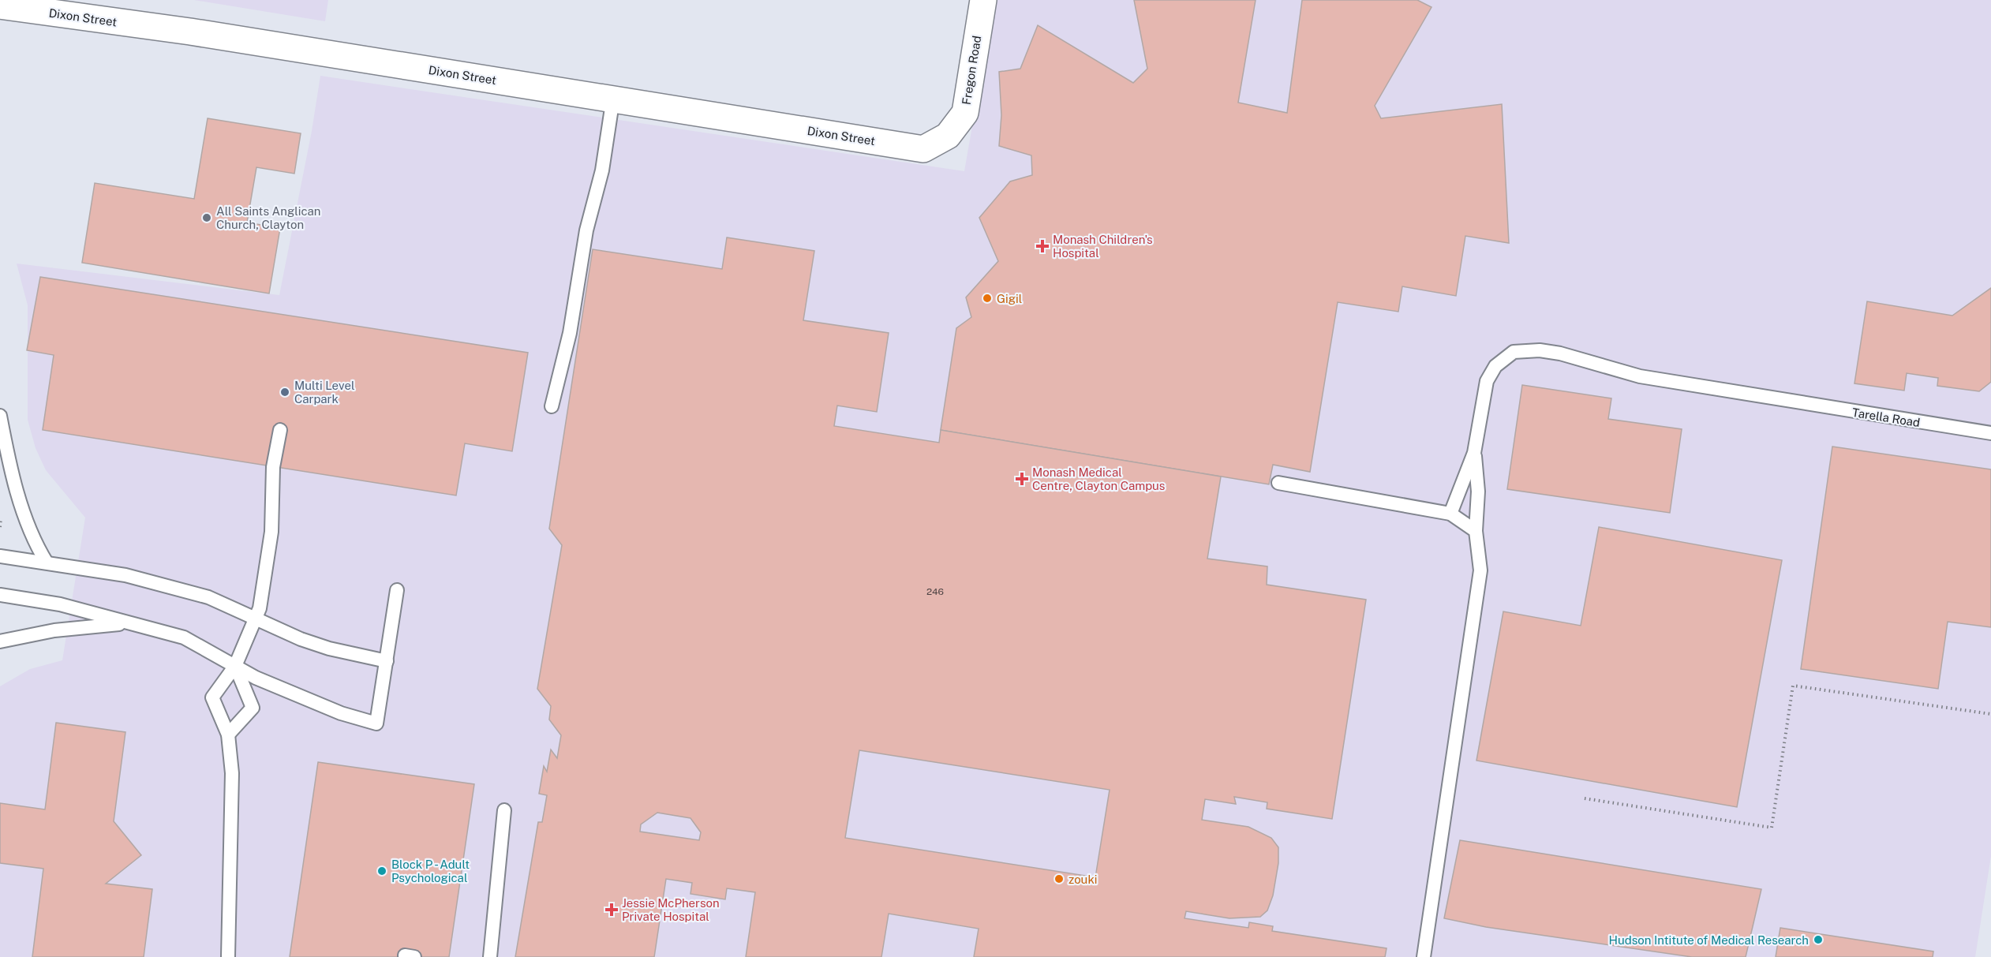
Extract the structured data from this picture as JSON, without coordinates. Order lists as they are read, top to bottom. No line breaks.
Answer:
{"streets":{"street":["Dixon Street","Fregon Road"],"lane":["Tarella Road"]},"crossings":[["Dixon Street","Fregon Road"]],"places":{"other":["All Saints Anglican Church, Clayton","Gigil","Multi Level Carpark","Block P - Adult Psychological","zouki","Hudson Intitute of Medical Research"],"health":["Monash Children's Hospital","Monash Medical Centre, Clayton Campus","Jessie McPherson Private Hospital"]},"house_numbers":["246"]}
